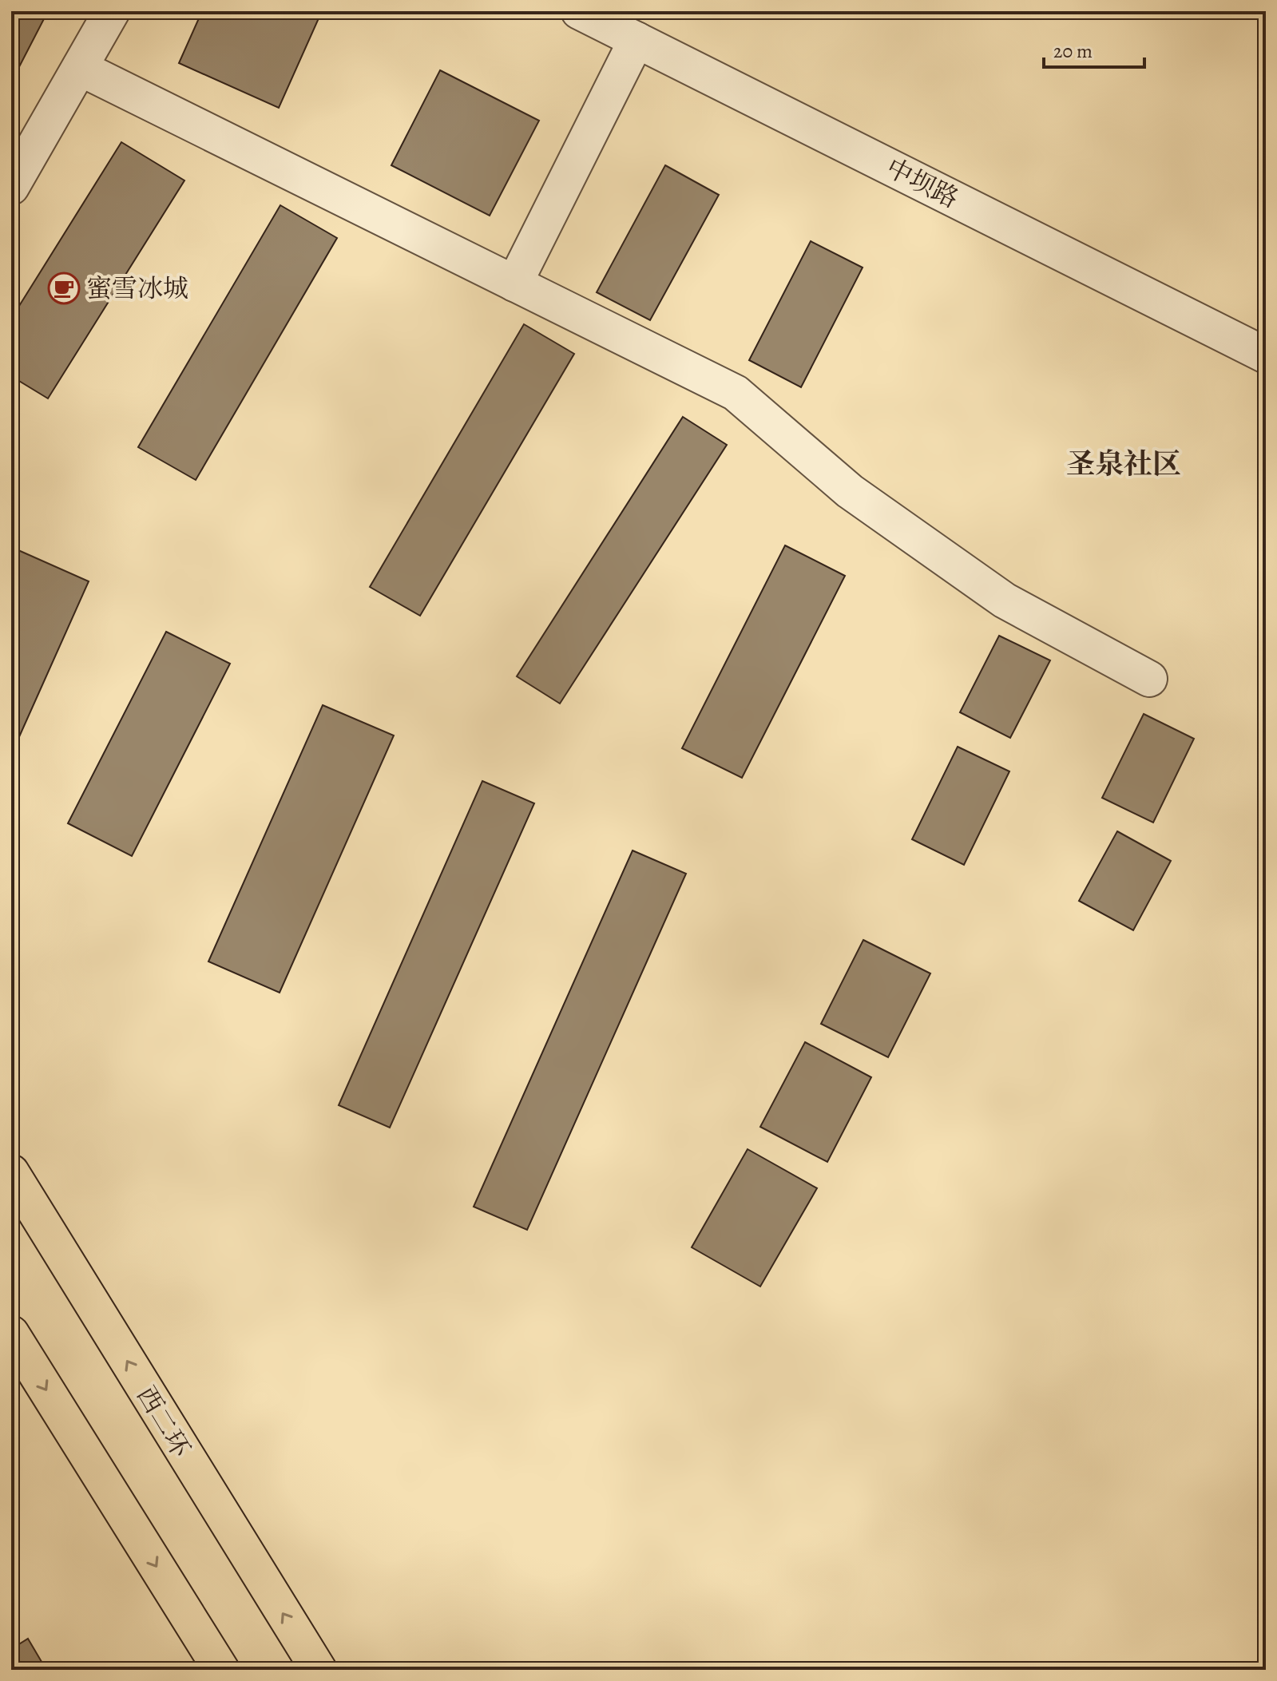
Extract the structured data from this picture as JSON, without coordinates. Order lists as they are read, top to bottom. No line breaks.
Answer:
{"streets":{"highway":["西二环"],"street":["中坝路"]},"districts":["圣泉社区"],"places":{"cafe":["蜜雪冰城"]},"scale_bar":"20 m"}
